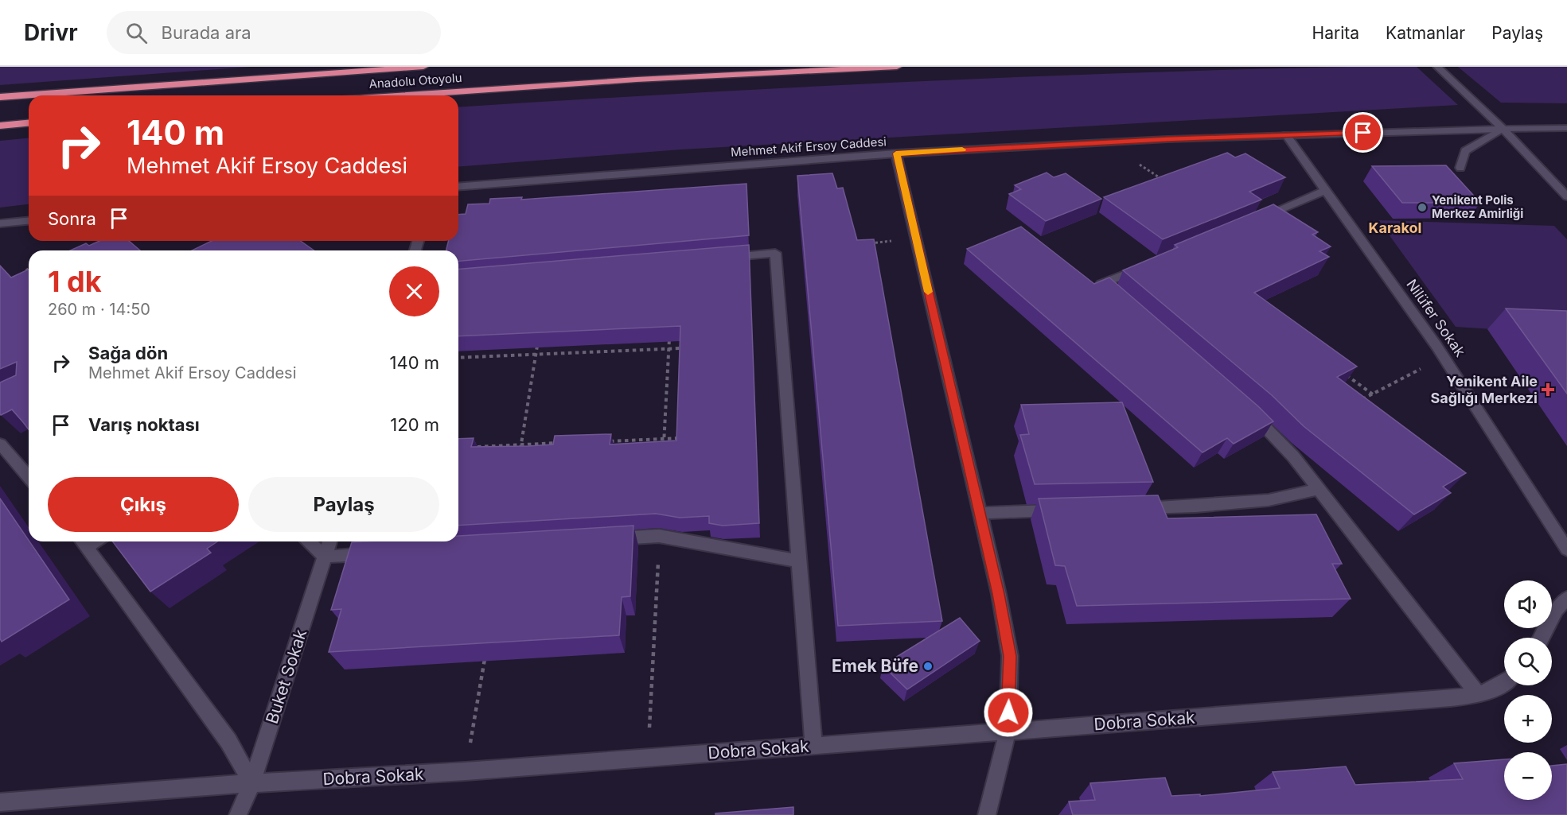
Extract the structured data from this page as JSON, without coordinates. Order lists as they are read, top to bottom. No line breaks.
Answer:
{"streets":{"highway":["Anadolu Otoyolu"],"street":["Mehmet Akif Ersoy Caddesi","Nilüfer Sokak","Buket Sokak","Dobra Sokak"]},"crossings":[["Mehmet Akif Ersoy Caddesi","Nilüfer Sokak"],["Buket Sokak","Dobra Sokak"]],"districts":["Karakol"],"places":{"other":["Yenikent Polis Merkez Amirliği","Emek Büfe"],"health":["Yenikent Aile Sağlığı Merkezi"]},"page":{"header":"Drivr","search":"Burada ara","nav":["Harita","Katmanlar","Paylaş"],"turn":["140 m","Mehmet Akif Ersoy Caddesi"],"then":"Sonra","heading":["1 dk","260 m · 14:50"],"list":[{"name":"Sağa dön","note":"Mehmet Akif Ersoy Caddesi","value":"140 m"},{"name":"Varış noktası","value":"120 m"}],"buttons":["Çıkış","Paylaş"],"map_buttons":["+","−"]}}
